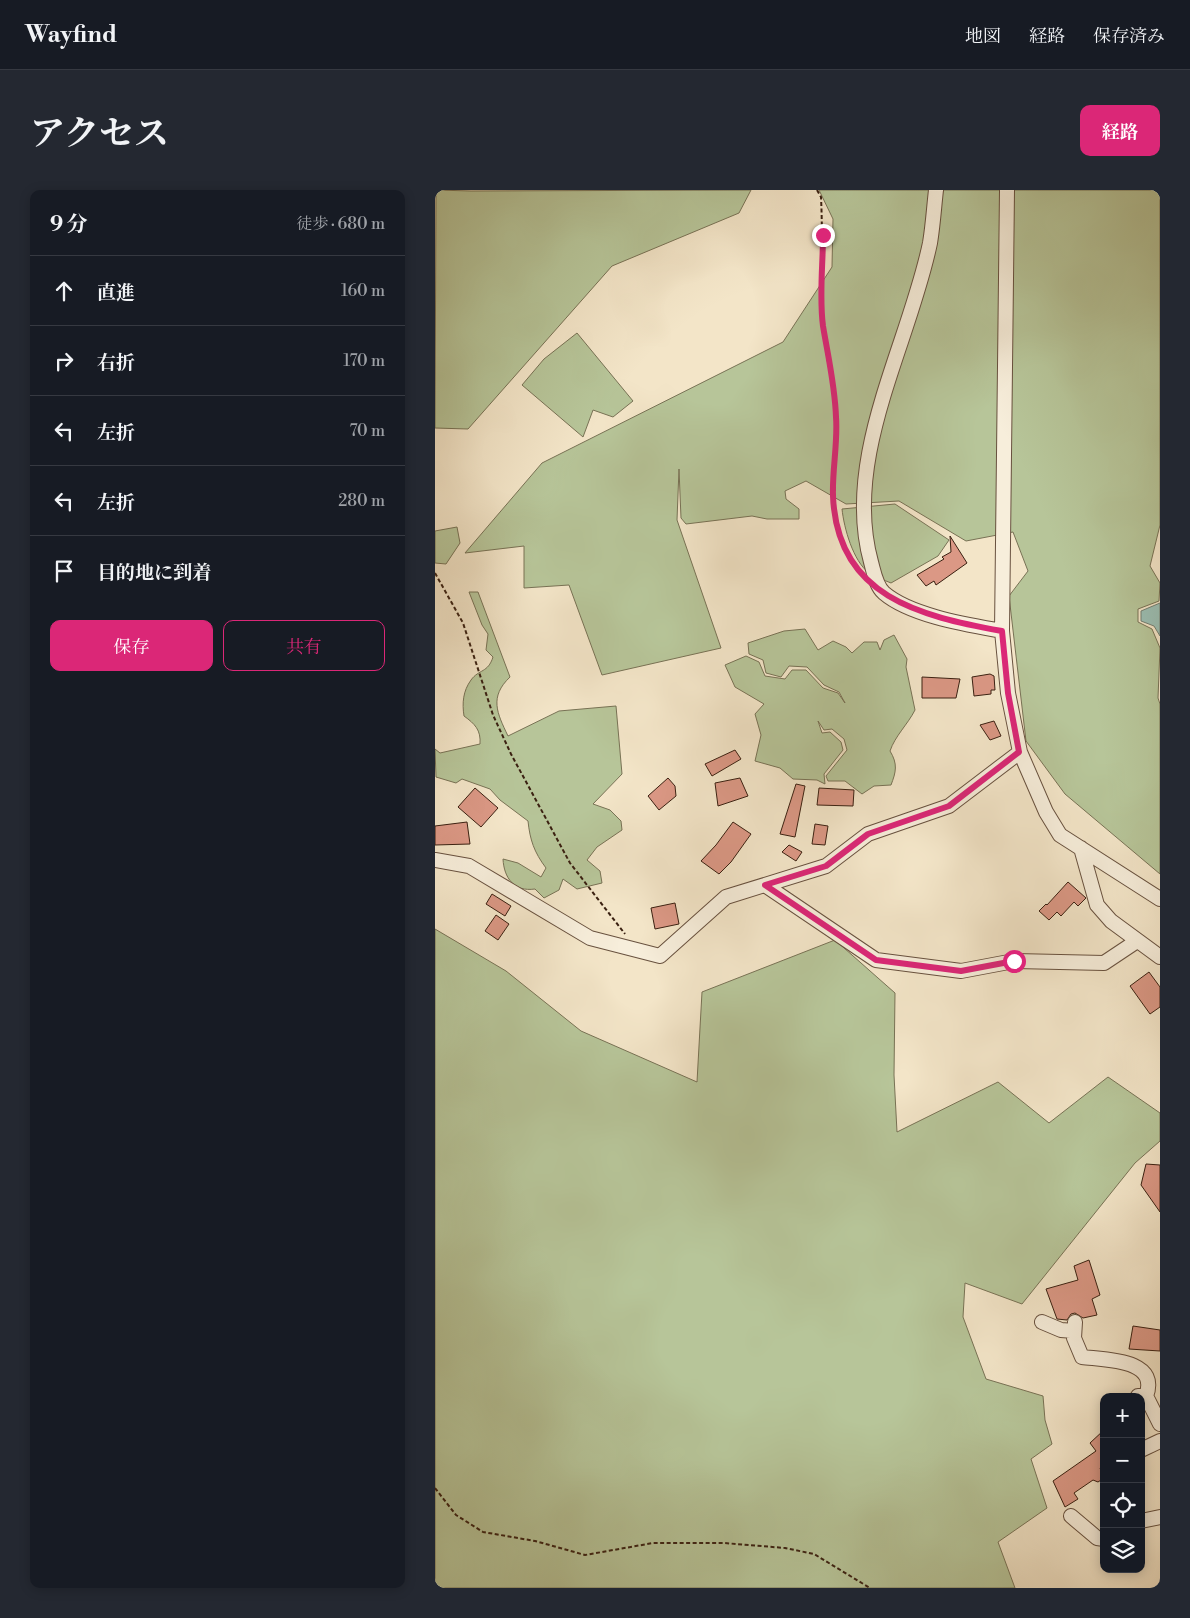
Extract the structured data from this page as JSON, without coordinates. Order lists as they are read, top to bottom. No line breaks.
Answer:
{"page":{"header":"Wayfind","nav":["地図","経路","保存済み"],"title":"アクセス","buttons":["経路",["保存","共有"]],"heading":["9 分","徒歩 · 680 m"],"list":[["直進","160 m"],["右折","170 m"],["左折","70 m"],["左折","280 m"],"目的地に到着"],"map_buttons":["+","−"]}}
